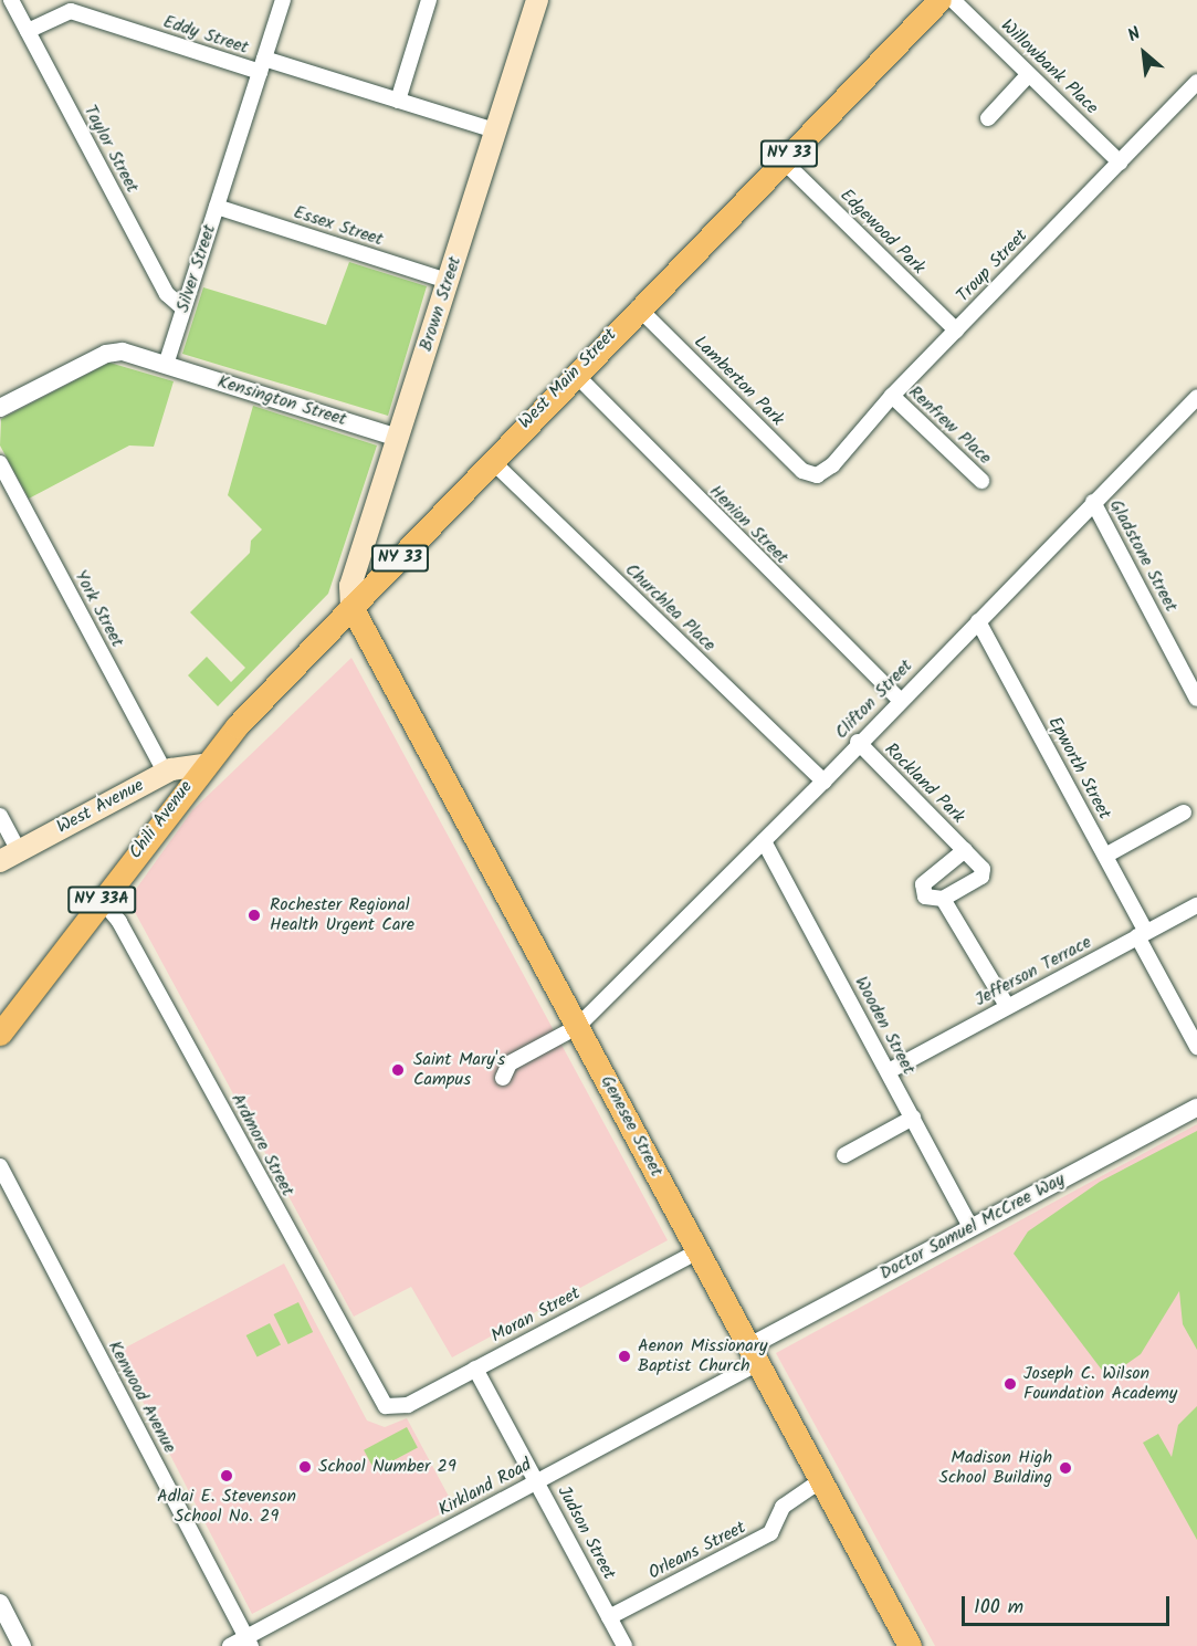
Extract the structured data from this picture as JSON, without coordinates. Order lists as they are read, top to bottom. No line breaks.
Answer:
{"streets":{"main road":["NY 33","Brown Street","West Main Street","West Avenue","Chili Avenue","NY 33A","Genesee Street"],"street":["Eddy Street","Willowbank Place","Taylor Street","Essex Street","Edgewood Park","Troup Street","Silver Street","Lamberton Park","Kensington Street","Renfrew Place","Henion Street","Gladstone Street","Churchlea Place","York Street","Clifton Street","Epworth Street","Rockland Park","Jefferson Terrace","Wooden Street","Ardmore Street","Doctor Samuel McCree Way","Moran Street","Kenwood Avenue","Kirkland Road","Judson Street","Orleans Street"]},"crossings":[["Eddy Street","Taylor Street"],["Eddy Street","Silver Street"],["Eddy Street","Brown Street"],["Willowbank Place","Troup Street"],["Taylor Street","Silver Street"],["Essex Street","Silver Street"],["Essex Street","Brown Street"],["Edgewood Park","Troup Street"],["Edgewood Park","West Main Street"],["Troup Street","Lamberton Park"],["Troup Street","Renfrew Place"],["Silver Street","Kensington Street"],["Brown Street","West Main Street"],["Brown Street","Kensington Street"],["Brown Street","Genesee Street"],["West Main Street","Lamberton Park"],["West Main Street","Henion Street"],["West Main Street","Churchlea Place"],["West Main Street","West Avenue"],["West Main Street","Chili Avenue"],["West Main Street","Genesee Street"],["Henion Street","Clifton Street"],["Gladstone Street","Clifton Street"],["Churchlea Place","Clifton Street"],["York Street","West Avenue"],["Clifton Street","Epworth Street"],["Clifton Street","Rockland Park"],["Clifton Street","Wooden Street"],["Clifton Street","Genesee Street"],["Epworth Street","Jefferson Terrace"],["Rockland Park","Jefferson Terrace"],["West Avenue","Chili Avenue"],["Chili Avenue","Ardmore Street"],["Jefferson Terrace","Wooden Street"],["Wooden Street","Doctor Samuel McCree Way"],["Genesee Street","Doctor Samuel McCree Way"],["Genesee Street","Moran Street"],["Genesee Street","Kirkland Road"],["Genesee Street","Orleans Street"],["Ardmore Street","Moran Street"],["Doctor Samuel McCree Way","Kirkland Road"],["Moran Street","Judson Street"],["Kenwood Avenue","Kirkland Road"],["Kirkland Road","Judson Street"],["Judson Street","Orleans Street"]],"places":["Rochester Regional Health Urgent Care","Saint Mary's Campus","Aenon Missionary Baptist Church","Joseph C. Wilson Foundation Academy","School Number 29","Madison High School Building","Adlai E. Stevenson School No. 29"],"scale_bar":"100 m","north":"top left"}
